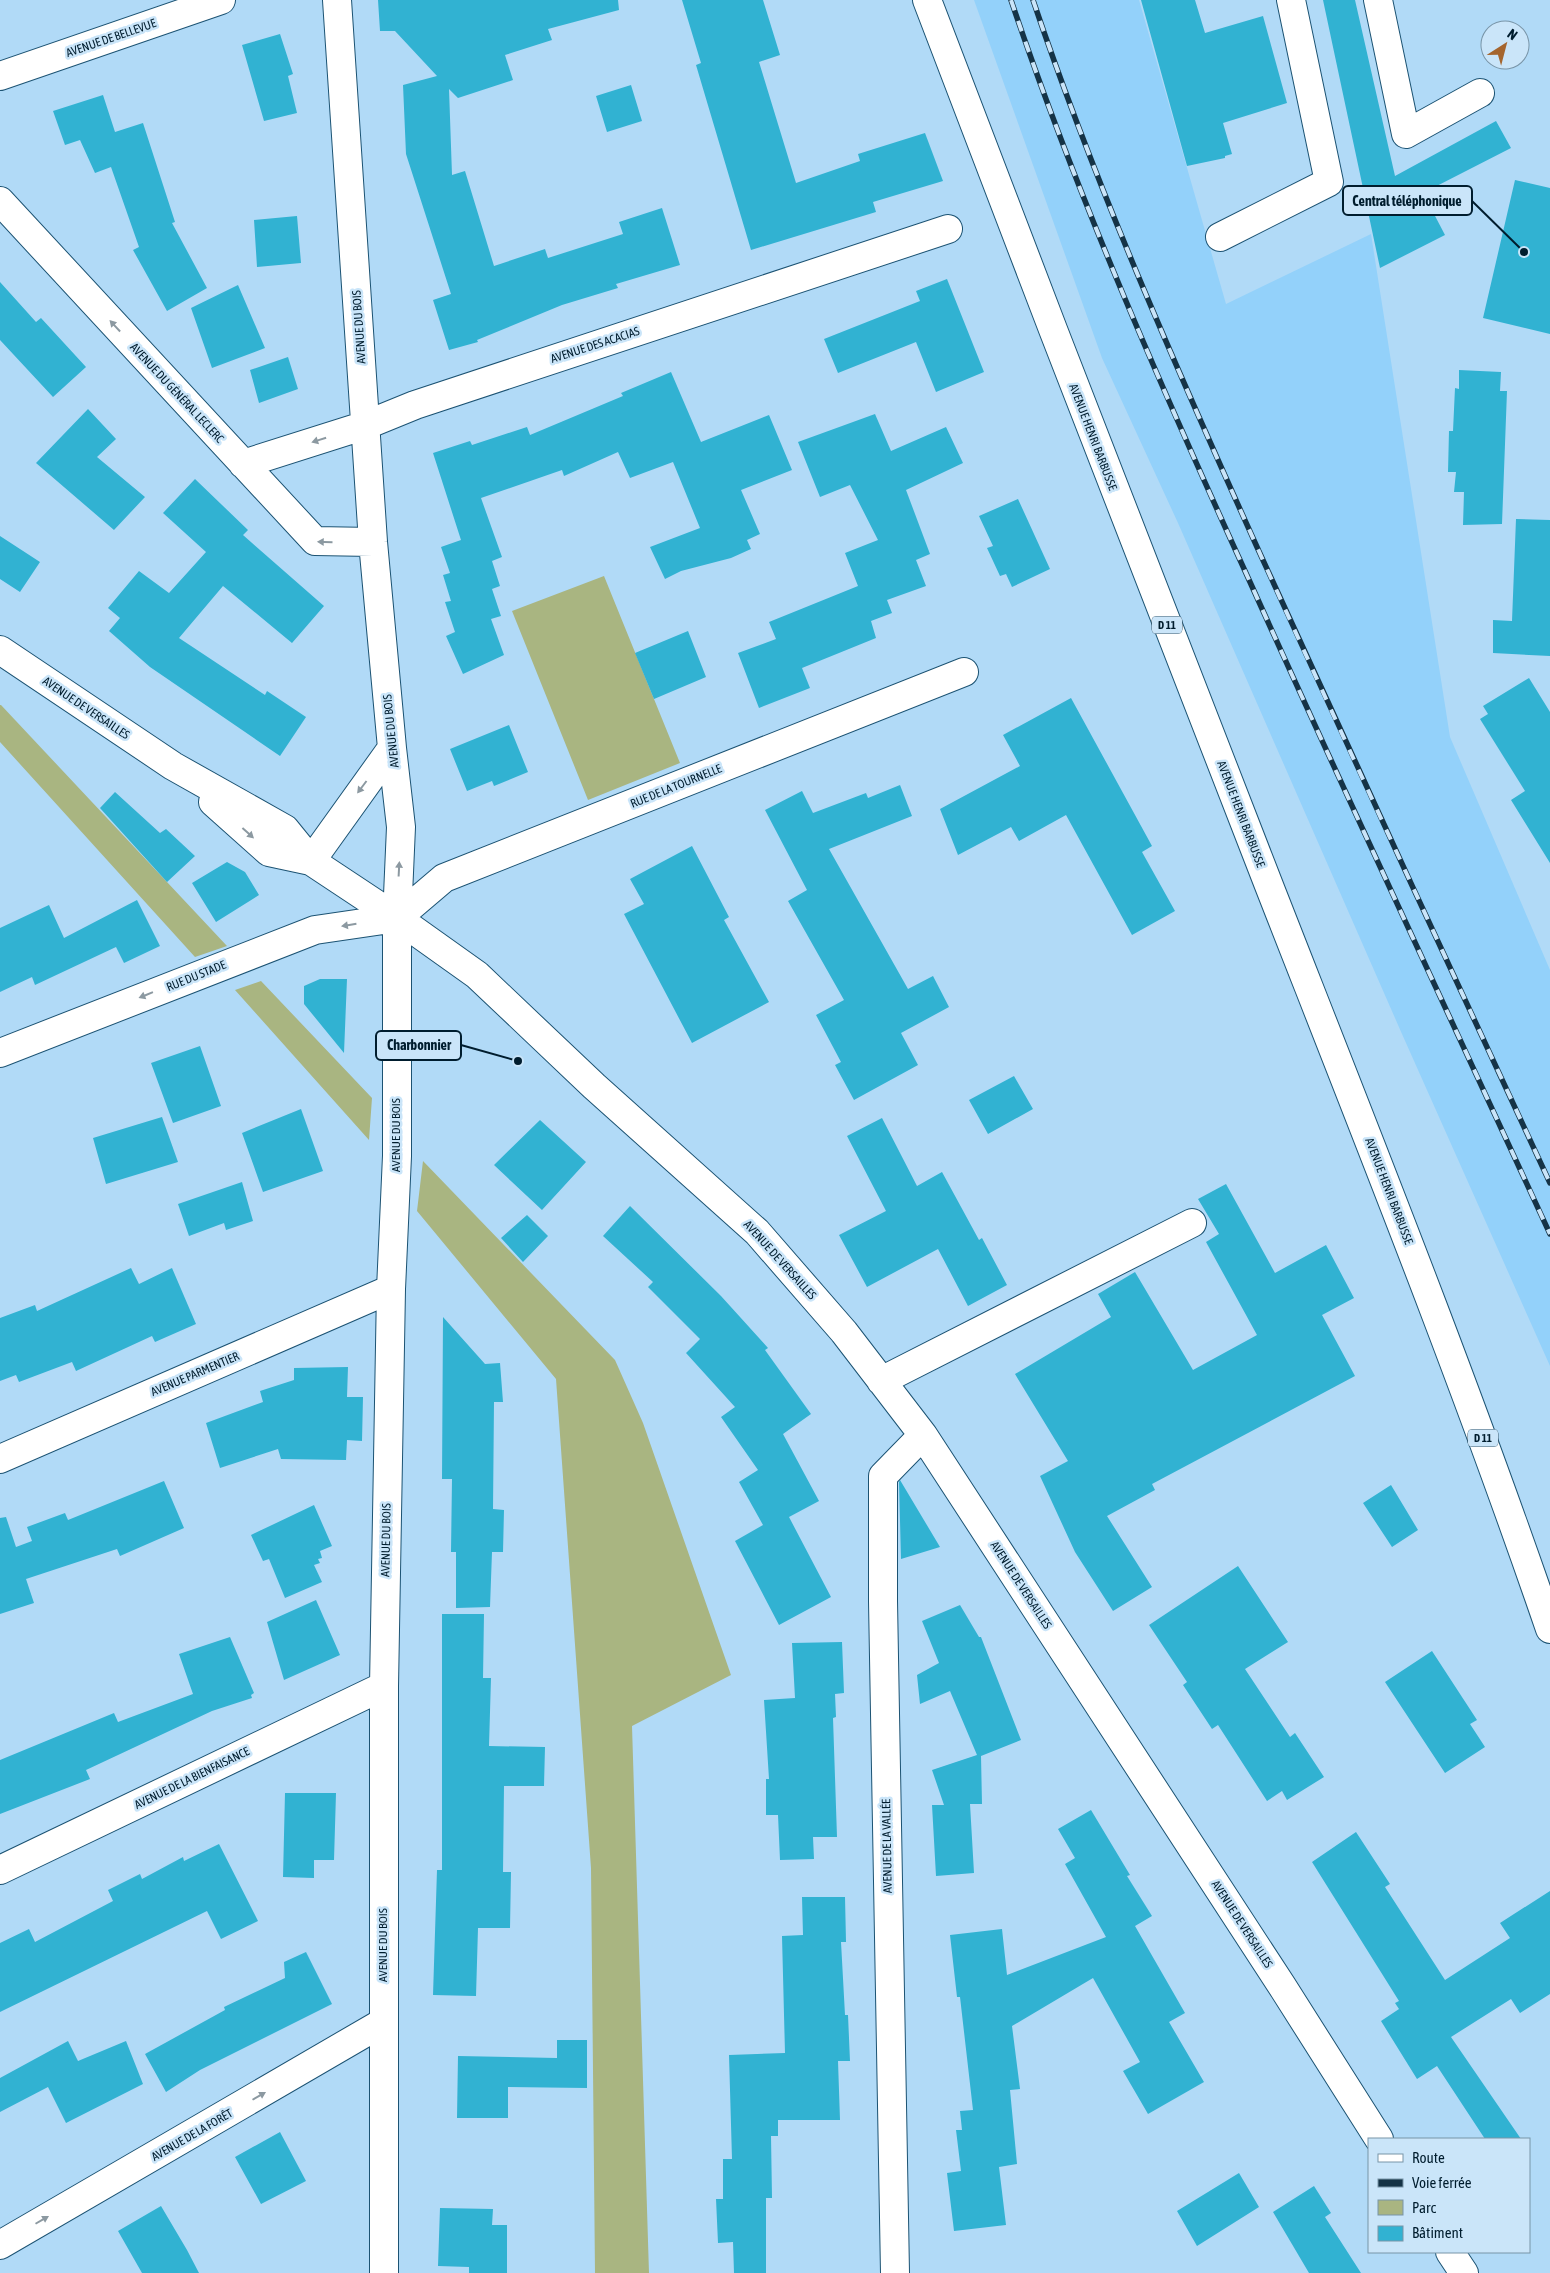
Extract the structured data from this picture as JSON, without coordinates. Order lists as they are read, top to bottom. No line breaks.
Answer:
{"streets":{"street":["AVENUE DE BELLEVUE","AVENUE DU BOIS","AVENUE DES ACACIAS","AVENUE DU GÉNÉRAL LECLERC","AVENUE HENRI BARBUSSE","D 11","AVENUE DE VERSAILLES","RUE DE LA TOURNELLE","RUE DU STADE","AVENUE PARMENTIER","AVENUE DE LA BIENFAISANCE","AVENUE DE LA VALLÉE","AVENUE DE LA FORÊT"]},"crossings":[["AVENUE DU BOIS","AVENUE DES ACACIAS"],["AVENUE DU BOIS","AVENUE DU GÉNÉRAL LECLERC"],["AVENUE DU BOIS","AVENUE DE VERSAILLES"],["AVENUE DU BOIS","RUE DE LA TOURNELLE"],["AVENUE DU BOIS","RUE DU STADE"],["AVENUE DU BOIS","AVENUE PARMENTIER"],["AVENUE DU BOIS","AVENUE DE LA BIENFAISANCE"],["AVENUE DU BOIS","AVENUE DE LA FORÊT"],["AVENUE DES ACACIAS","AVENUE DU GÉNÉRAL LECLERC"],["AVENUE DE VERSAILLES","RUE DE LA TOURNELLE"],["AVENUE DE VERSAILLES","RUE DU STADE"],["AVENUE DE VERSAILLES","AVENUE DE LA VALLÉE"],["RUE DE LA TOURNELLE","RUE DU STADE"]],"one_way":["AVENUE DU GÉNÉRAL LECLERC","RUE DU STADE","AVENUE DE LA FORÊT"],"places":["Central téléphonique","Charbonnier"],"legend":["Route","Voie ferrée","Parc","Bâtiment"],"north":"top right"}
